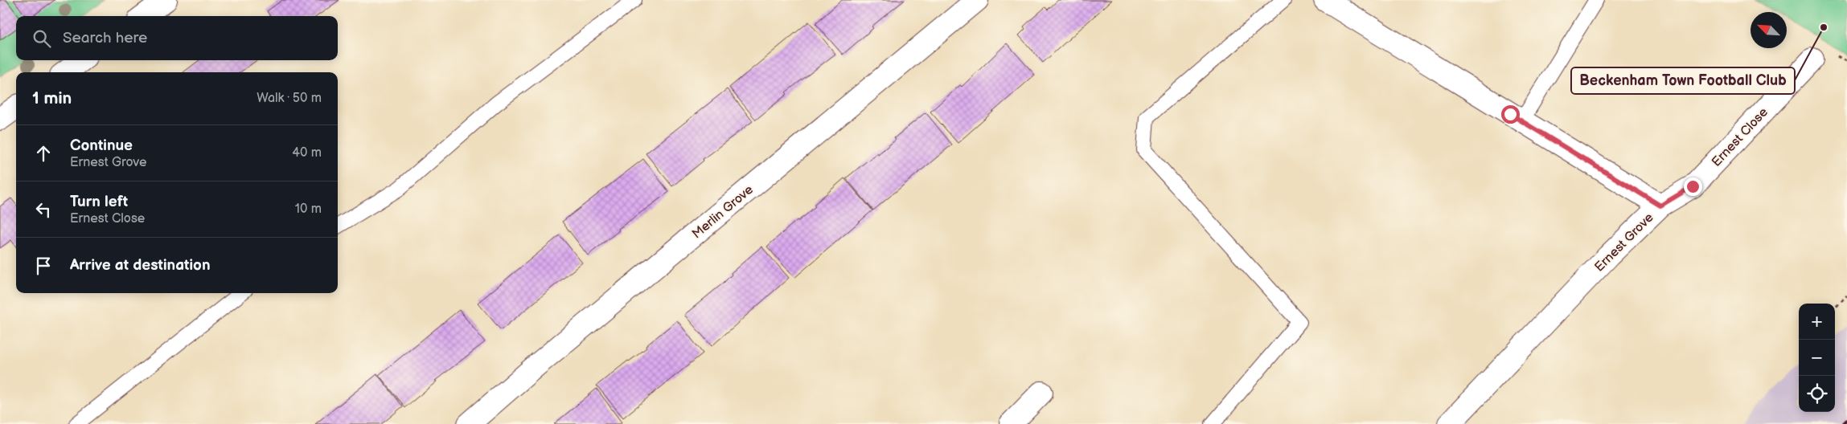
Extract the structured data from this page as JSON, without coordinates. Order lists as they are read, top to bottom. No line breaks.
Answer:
{"streets":{"street":["Ernest Close","Merlin Grove","Ernest Grove"]},"crossings":[["Ernest Close","Ernest Grove"]],"places":["Beckenham Town Football Club"],"north":"top left","page":{"search":"Search here","heading":["1 min","Walk · 50 m"],"list":[["Continue","Ernest Grove","40 m"],["Turn left","Ernest Close","10 m"],"Arrive at destination"],"map_buttons":["+","−"]}}
